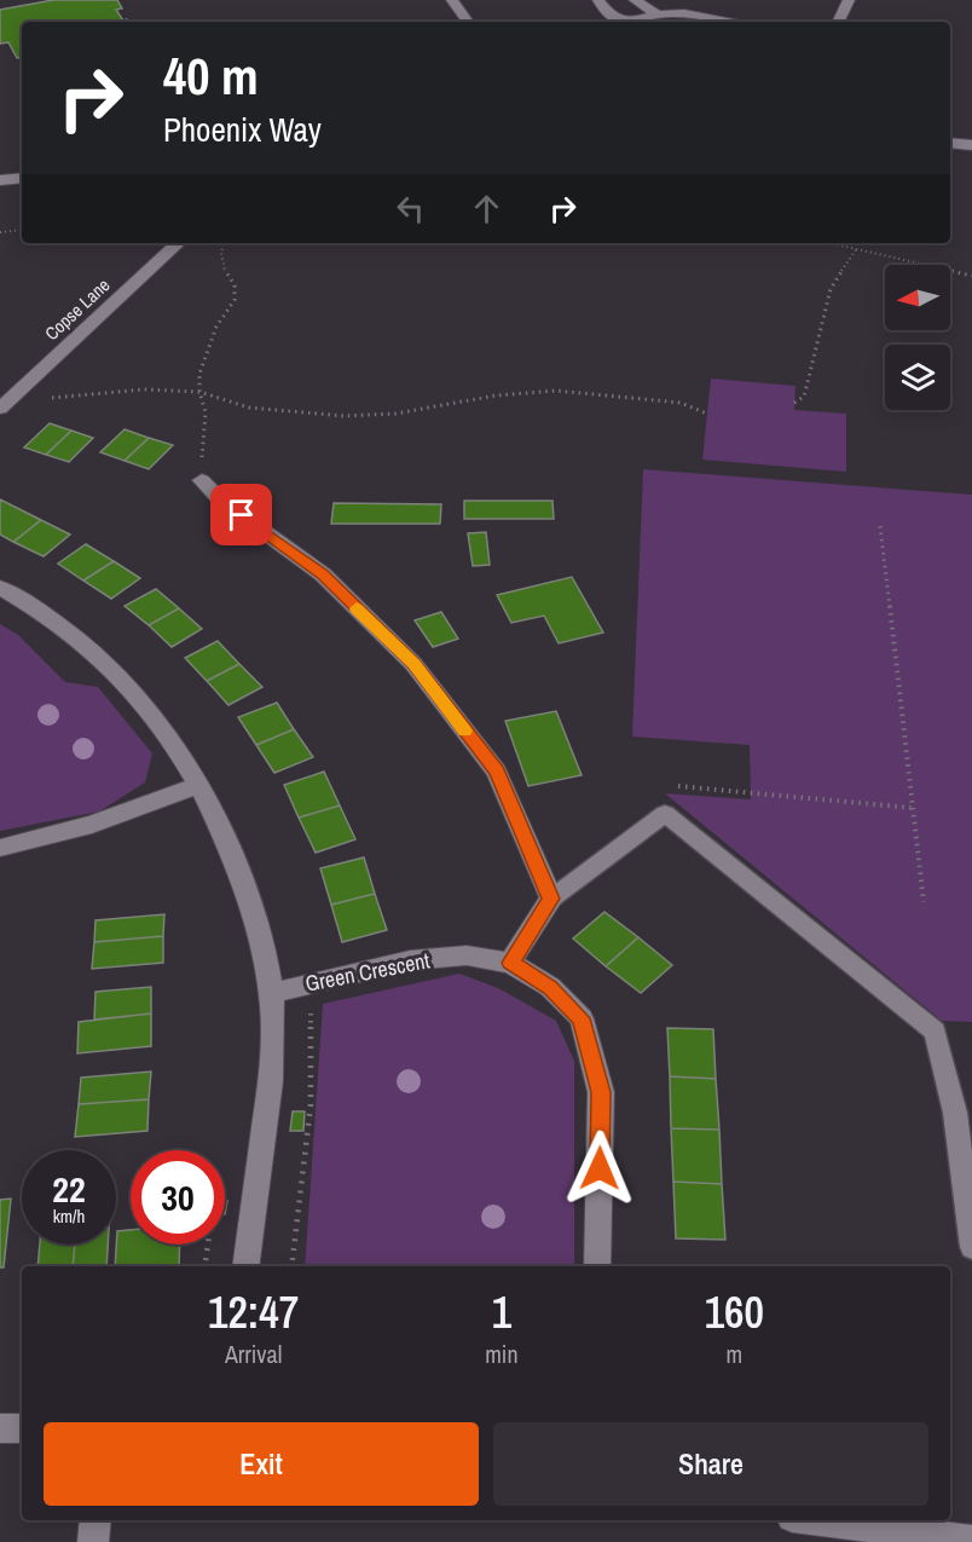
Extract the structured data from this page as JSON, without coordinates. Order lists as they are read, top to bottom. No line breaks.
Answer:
{"streets":{"street":["Copse Lane","Green Crescent"]},"north":"left","page":{"turn":["40 m","Phoenix Way"],"speed":"22 km/h","limit":"30","eta":["12:47","Arrival","1","min","160","m"],"buttons":["Exit","Share"]}}
